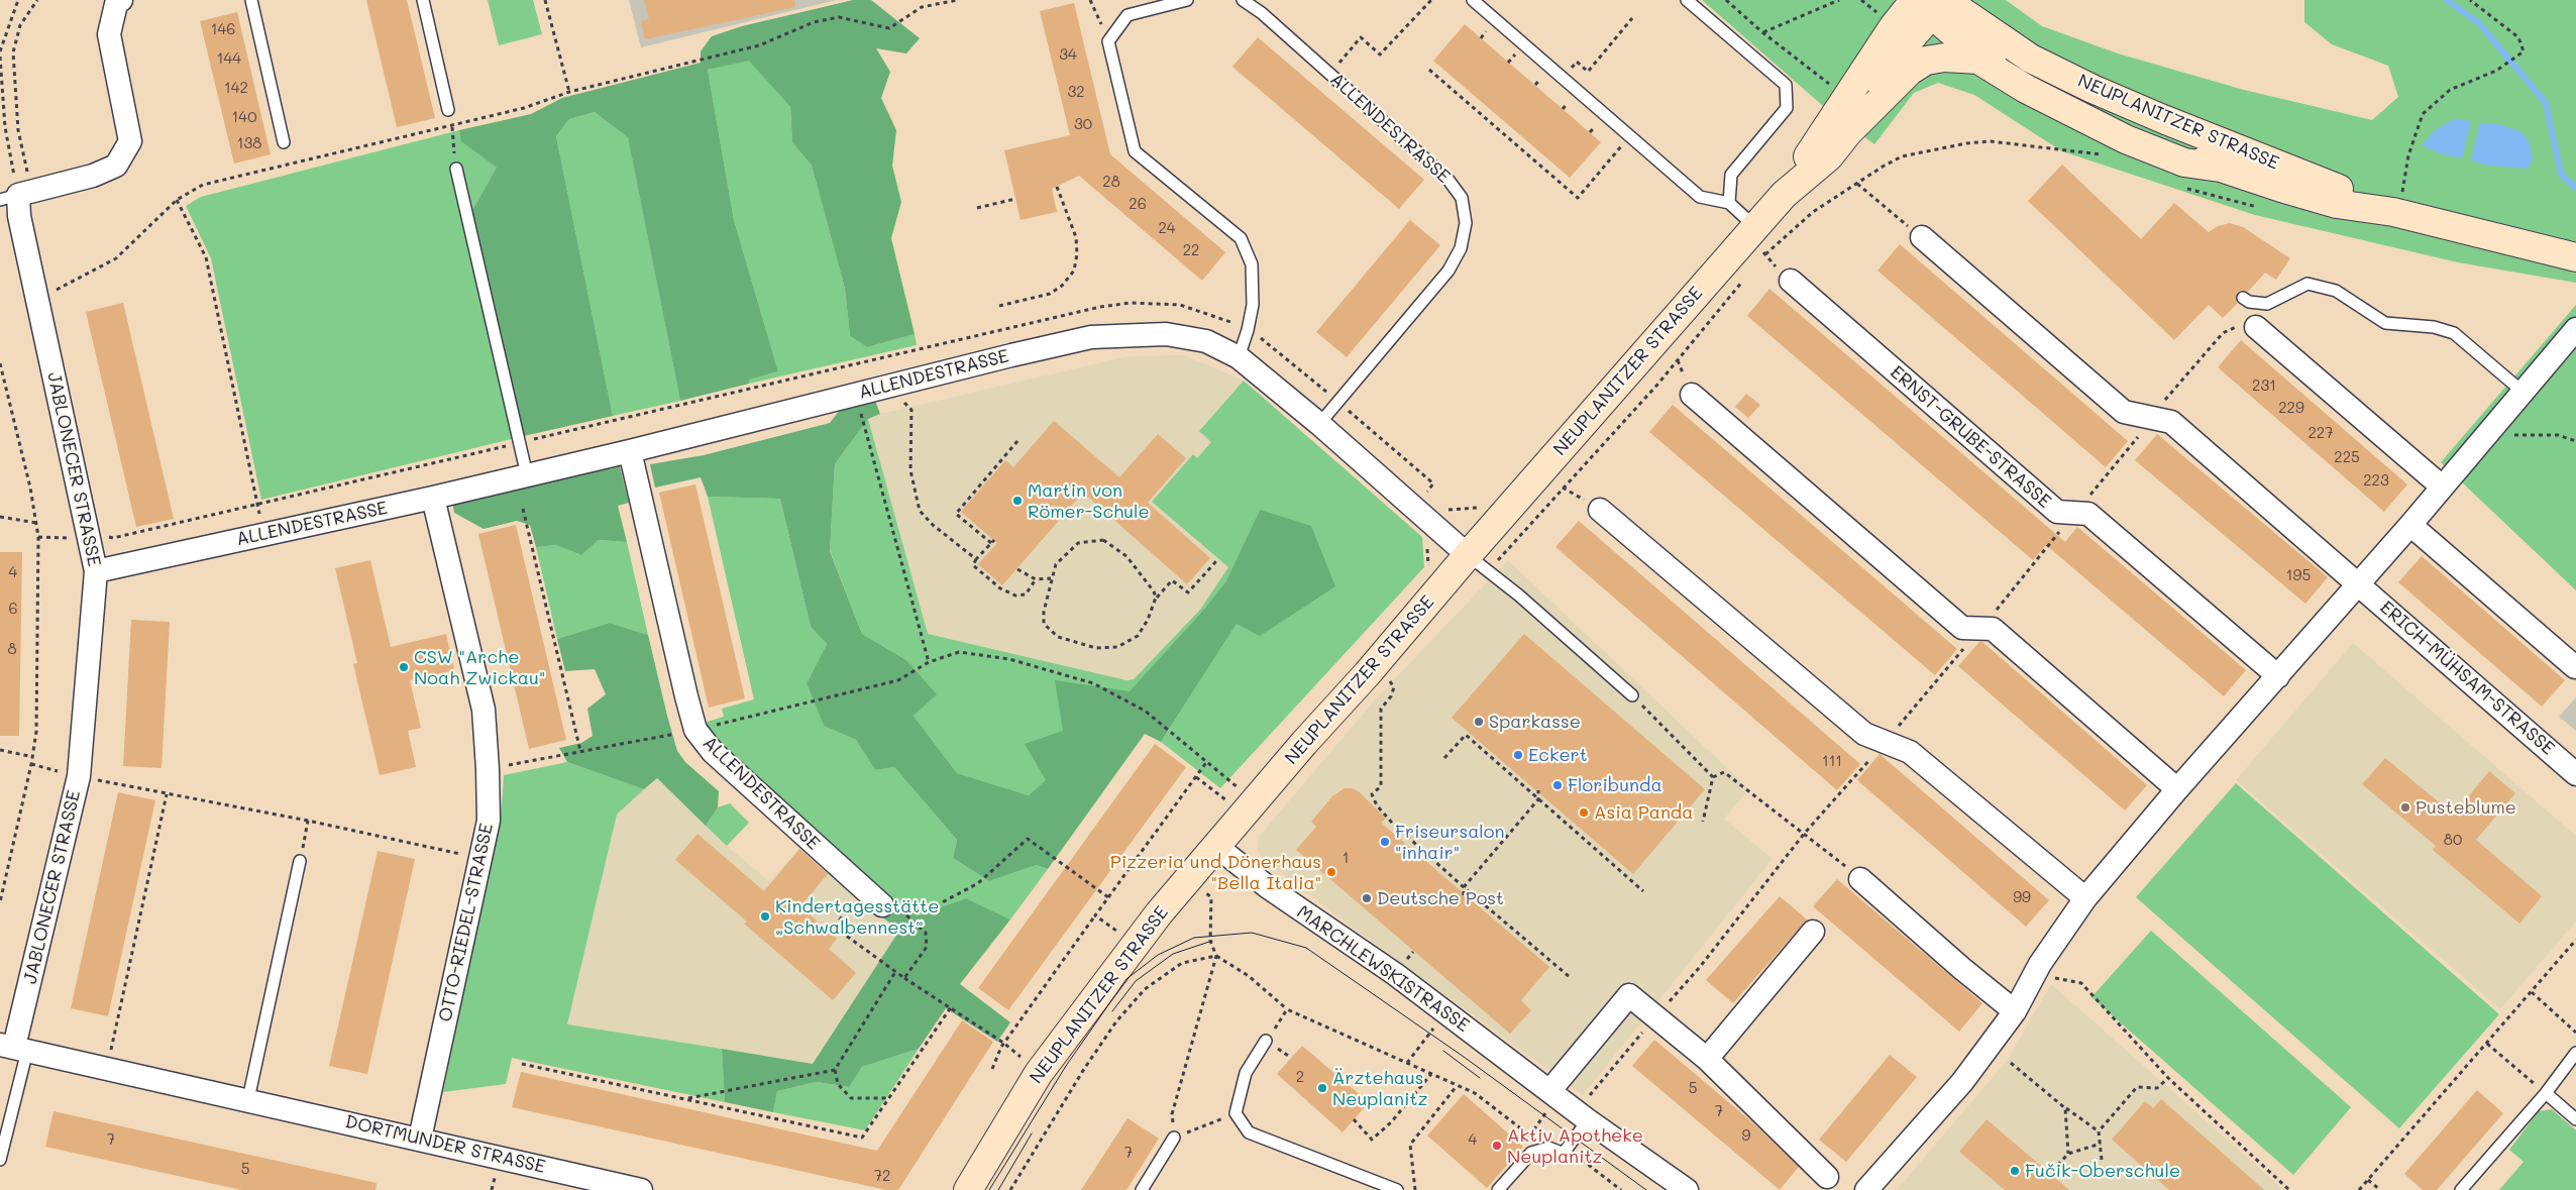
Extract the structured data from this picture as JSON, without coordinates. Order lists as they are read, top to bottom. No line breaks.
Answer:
{"streets":{"street":["NEUPLANITZER STRASSE","ALLENDESTRASSE","ERNST-GRUBE-STRASSE","JABLONECER STRASSE","ERICH-MÜHSAM-STRASSE","OTTO-RIEDEL-STRASSE","MARCHLEWSKISTRASSE","DORTMUNDER STRASSE"]},"crossings":[["NEUPLANITZER STRASSE","ALLENDESTRASSE"],["NEUPLANITZER STRASSE","MARCHLEWSKISTRASSE"],["ALLENDESTRASSE","JABLONECER STRASSE"],["ALLENDESTRASSE","OTTO-RIEDEL-STRASSE"],["JABLONECER STRASSE","DORTMUNDER STRASSE"],["OTTO-RIEDEL-STRASSE","DORTMUNDER STRASSE"]],"places":["Martin von Römer-Schule","CSW \"Arche Noah Zwickau\"","Sparkasse","Eckert","Floribunda","Pusteblume","Asia Panda","Friseursalon \"inhair\"","Pizzeria und Dönerhaus \"Bella Italia\"","Deutsche Post","Kindertagesstätte „Schwalbennest“","Ärztehaus Neuplanitz","Aktiv Apotheke Neuplanitz","Fučik-Oberschule"],"house_numbers":["146","34","144","142","32","140","30","138","28","26","24","22","231","229","227","225","223","4","195","6","8","111","80","1","99","2","5","7","9","7","4","7","5","72"]}
